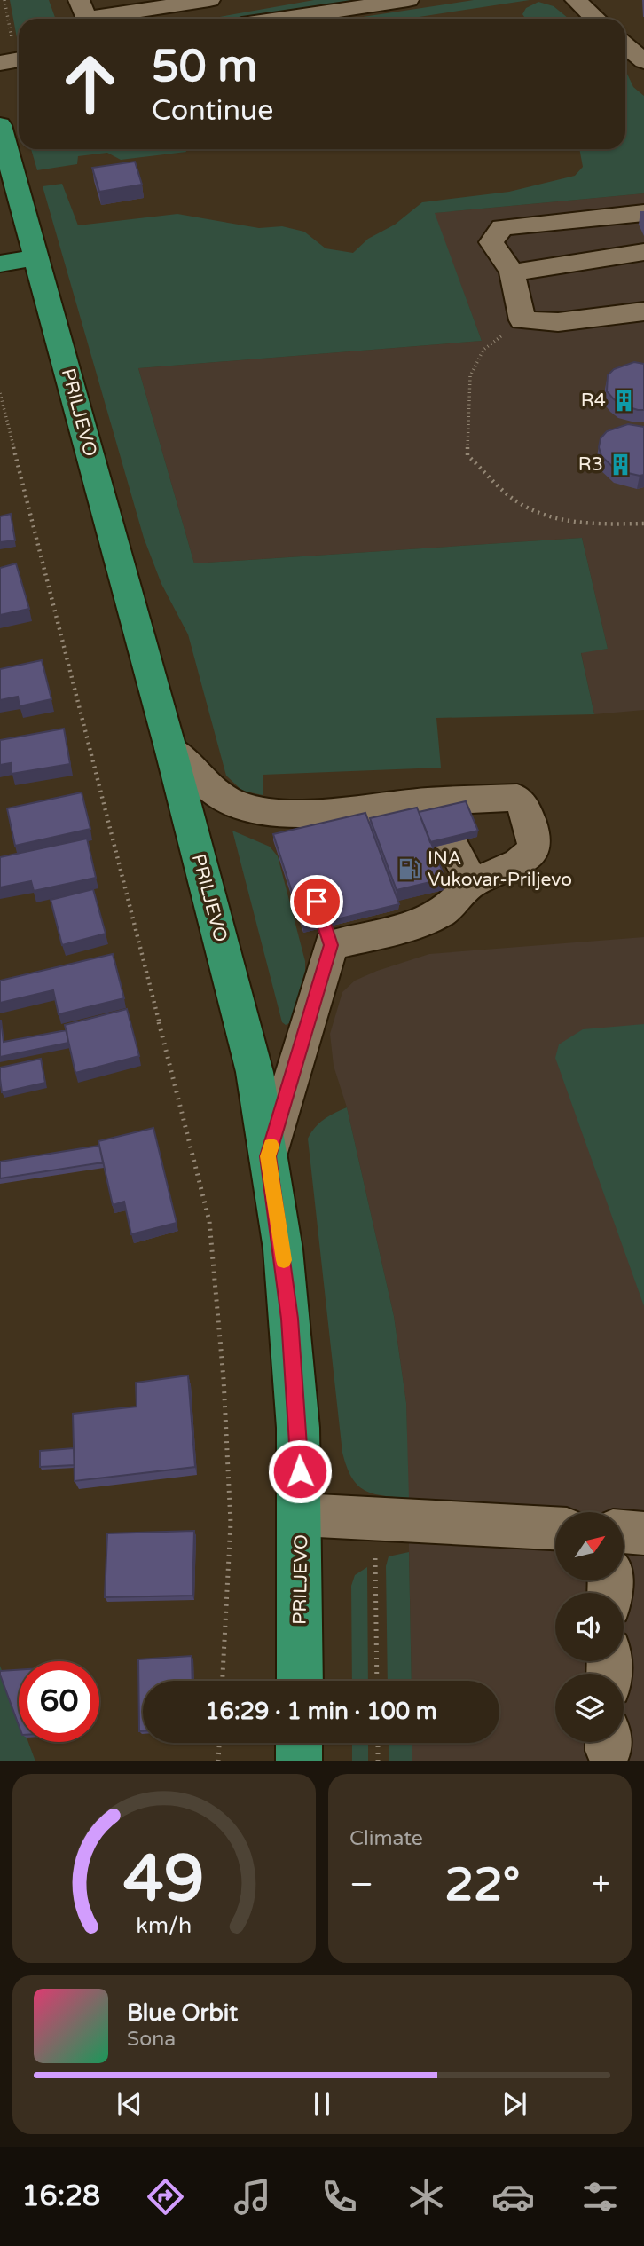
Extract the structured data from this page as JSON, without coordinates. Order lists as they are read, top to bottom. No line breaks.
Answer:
{"streets":{"main road":["PRILJEVO"]},"places":{"building":["R4","R3"],"fuel station":["INA Vukovar-Priljevo"]},"north":"top right","page":{"turn":["50 m","Continue"],"limit":"60","trip":"16:29 · 1 min · 100 m","tile":"Climate","heat":["−","22°","+"],"song":["Blue Orbit","Sona"],"tabs":"16:28","gauge":["49","km/h"]}}
